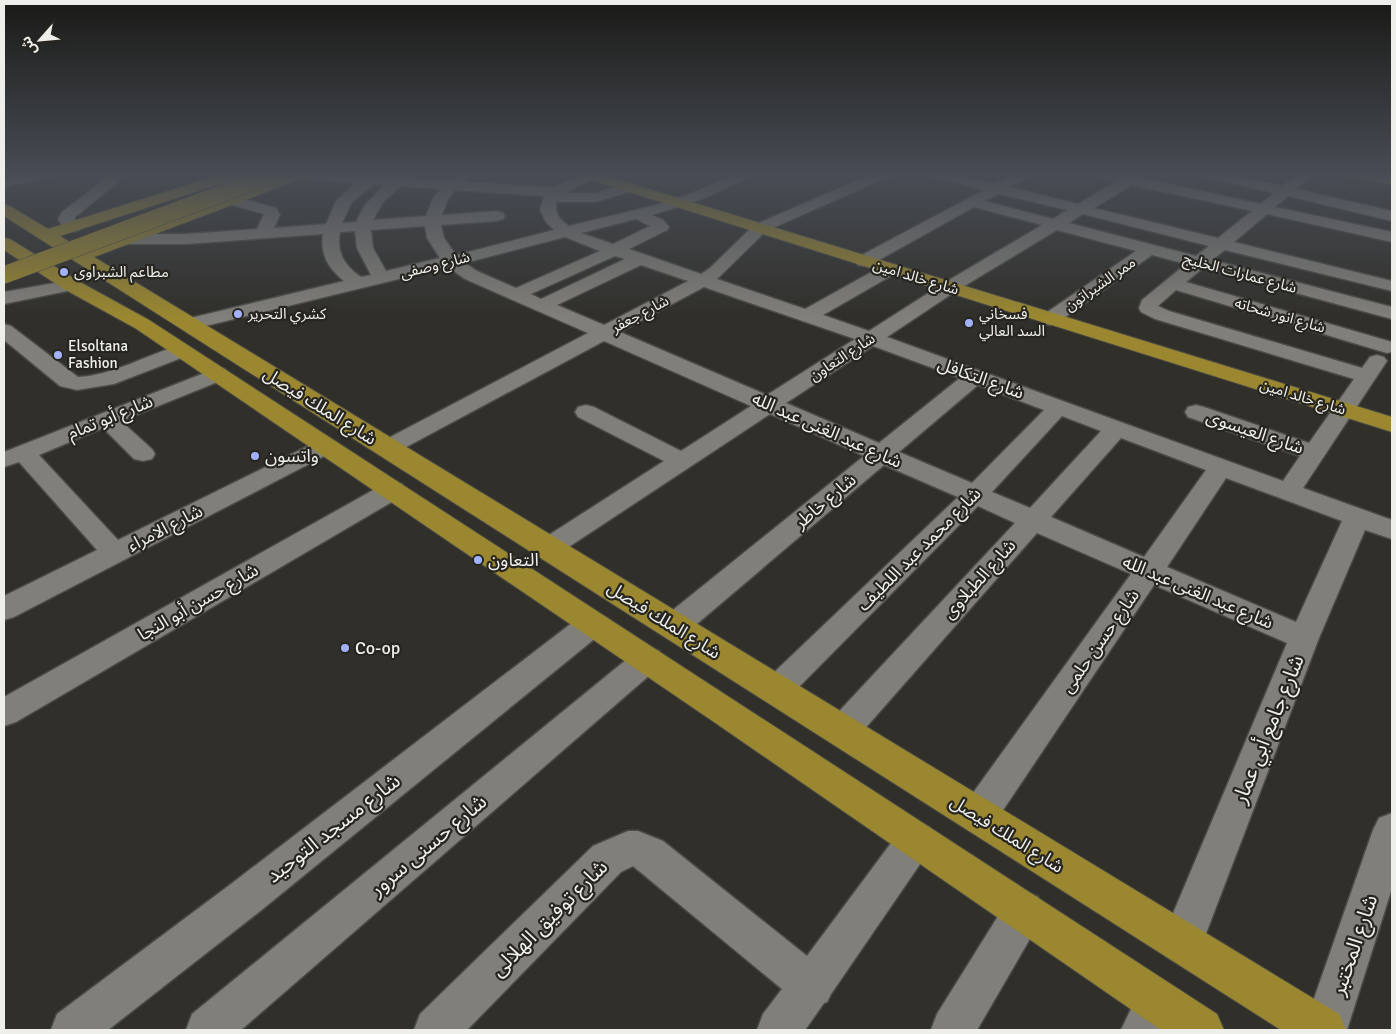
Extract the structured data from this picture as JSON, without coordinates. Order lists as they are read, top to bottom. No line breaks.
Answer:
{"streets":{"main road":["شارع خالد امين","شارع الملك فيصل"],"street":["شارع وصفى","شارع عمارات الخليج","ممر الشيراتون","شارع جعفر","شارع انور شحاته","شارع التعاون","شارع التكافل","شارع أبو تمام","شارع عبد الغنى عبد الله","شارع العيسوى","شارع خاطر","شارع الامراء","شارع محمد عبد اللطيف","شارع الطبلاوى","شارع حسن أبو النجا","شارع حسن حلمى","شارع جامع أبي عمار","شارع مسجد التوحيد","شارع حسنى سرور","شارع توفيق الهلالى","شارع المختبر"]},"crossings":[["شارع وصفى","شارع التكافل"],["شارع وصفى","شارع الملك فيصل"],["شارع وصفى","شارع عبد الغنى عبد الله"],["شارع عمارات الخليج","ممر الشيراتون"],["شارع عمارات الخليج","شارع التعاون"],["شارع خالد امين","ممر الشيراتون"],["شارع خالد امين","شارع جعفر"],["شارع خالد امين","شارع التعاون"],["شارع جعفر","شارع التكافل"],["شارع جعفر","شارع الملك فيصل"],["شارع جعفر","شارع عبد الغنى عبد الله"],["شارع التعاون","شارع التكافل"],["شارع التعاون","شارع الملك فيصل"],["شارع التعاون","شارع عبد الغنى عبد الله"],["شارع التكافل","شارع خاطر"],["شارع التكافل","شارع محمد عبد اللطيف"],["شارع التكافل","شارع الطبلاوى"],["شارع التكافل","شارع حسن حلمى"],["شارع التكافل","شارع جامع أبي عمار"],["شارع الملك فيصل","شارع أبو تمام"],["شارع الملك فيصل","شارع خاطر"],["شارع الملك فيصل","شارع الامراء"],["شارع الملك فيصل","شارع محمد عبد اللطيف"],["شارع الملك فيصل","شارع الطبلاوى"],["شارع الملك فيصل","شارع حسن أبو النجا"],["شارع الملك فيصل","شارع حسن حلمى"],["شارع الملك فيصل","شارع جامع أبي عمار"],["شارع الملك فيصل","شارع مسجد التوحيد"],["شارع الملك فيصل","شارع حسنى سرور"],["شارع الملك فيصل","شارع المختبر"],["شارع عبد الغنى عبد الله","شارع خاطر"],["شارع عبد الغنى عبد الله","شارع محمد عبد اللطيف"],["شارع عبد الغنى عبد الله","شارع الطبلاوى"],["شارع عبد الغنى عبد الله","شارع حسن حلمى"],["شارع عبد الغنى عبد الله","شارع جامع أبي عمار"]],"places":["مطاعم الشبراوى","كشري التحرير","فسخاني السد العالي","Elsoltana Fashion","واتسون","التعاون","Co-op"],"north":"bottom left"}
